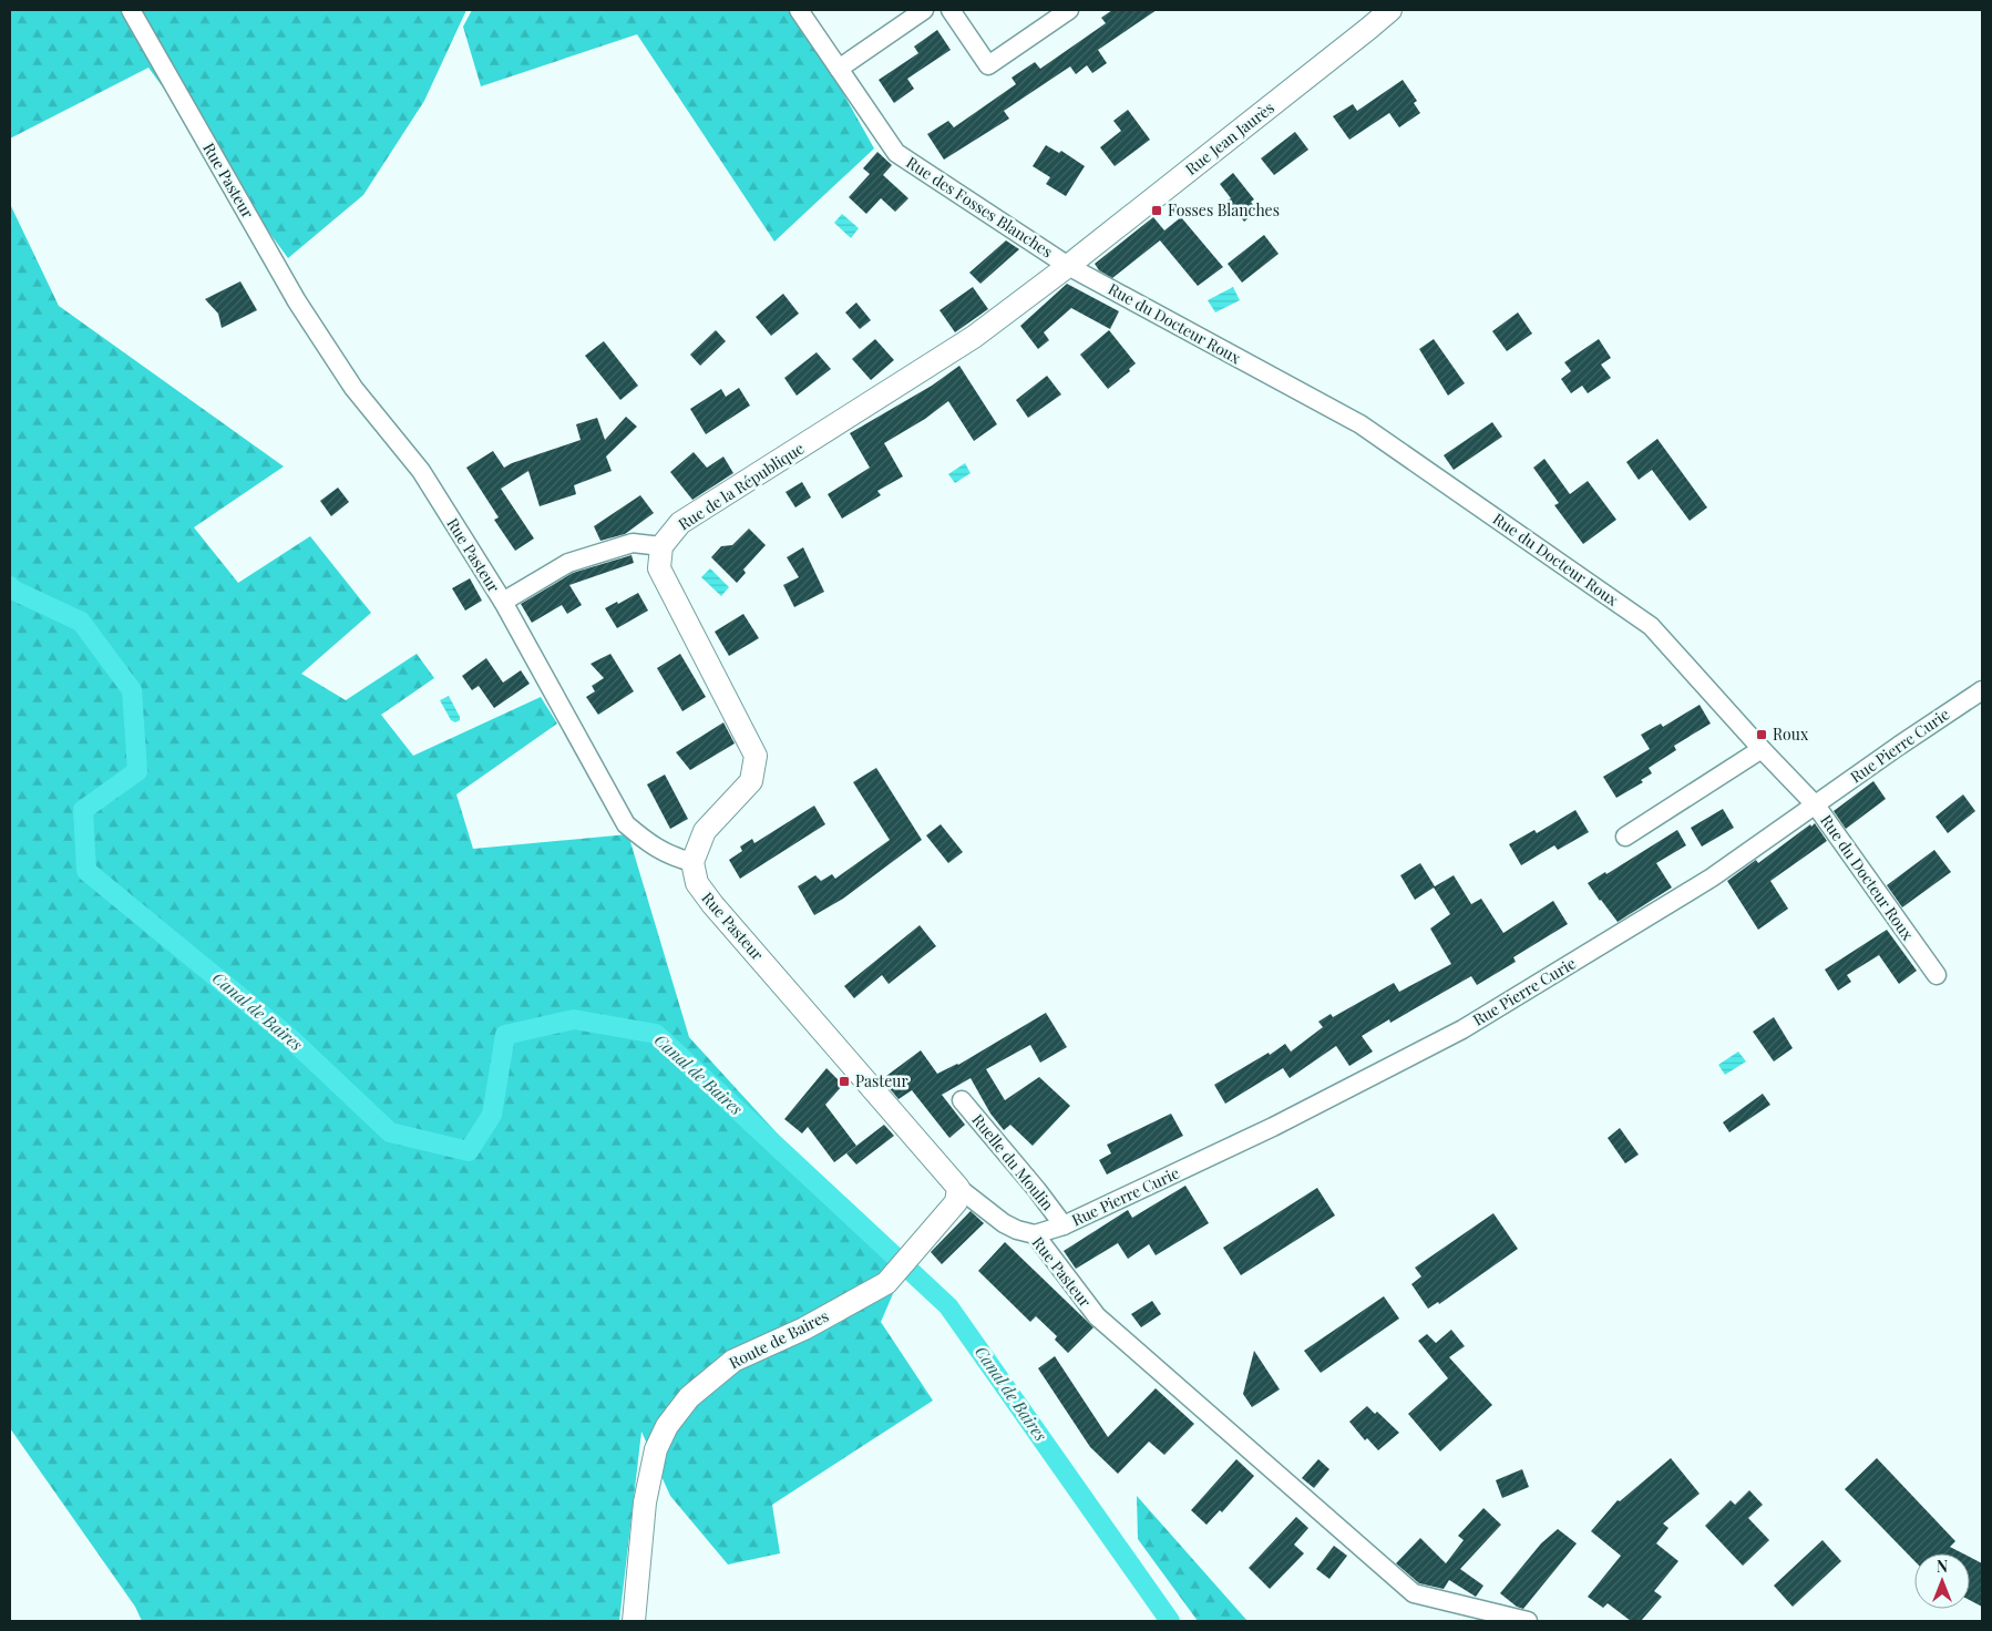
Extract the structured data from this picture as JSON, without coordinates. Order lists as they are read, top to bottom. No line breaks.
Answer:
{"streets":{"street":["Rue Jean Jaurès","Rue Pasteur","Rue des Fosses Blanches","Rue du Docteur Roux","Rue de la République","Rue Pierre Curie","Ruelle du Moulin","Route de Baires"]},"crossings":[["Rue Jean Jaurès","Rue des Fosses Blanches"],["Rue Jean Jaurès","Rue du Docteur Roux"],["Rue Jean Jaurès","Rue de la République"],["Rue Pasteur","Rue Pierre Curie"],["Rue Pasteur","Route de Baires"],["Rue des Fosses Blanches","Rue du Docteur Roux"],["Rue des Fosses Blanches","Rue de la République"],["Rue du Docteur Roux","Rue de la République"],["Rue du Docteur Roux","Rue Pierre Curie"],["Rue Pierre Curie","Ruelle du Moulin"]],"water":["Canal de Baires"],"places":{"transit":["Fosses Blanches","Roux","Pasteur"]},"north":"top"}
